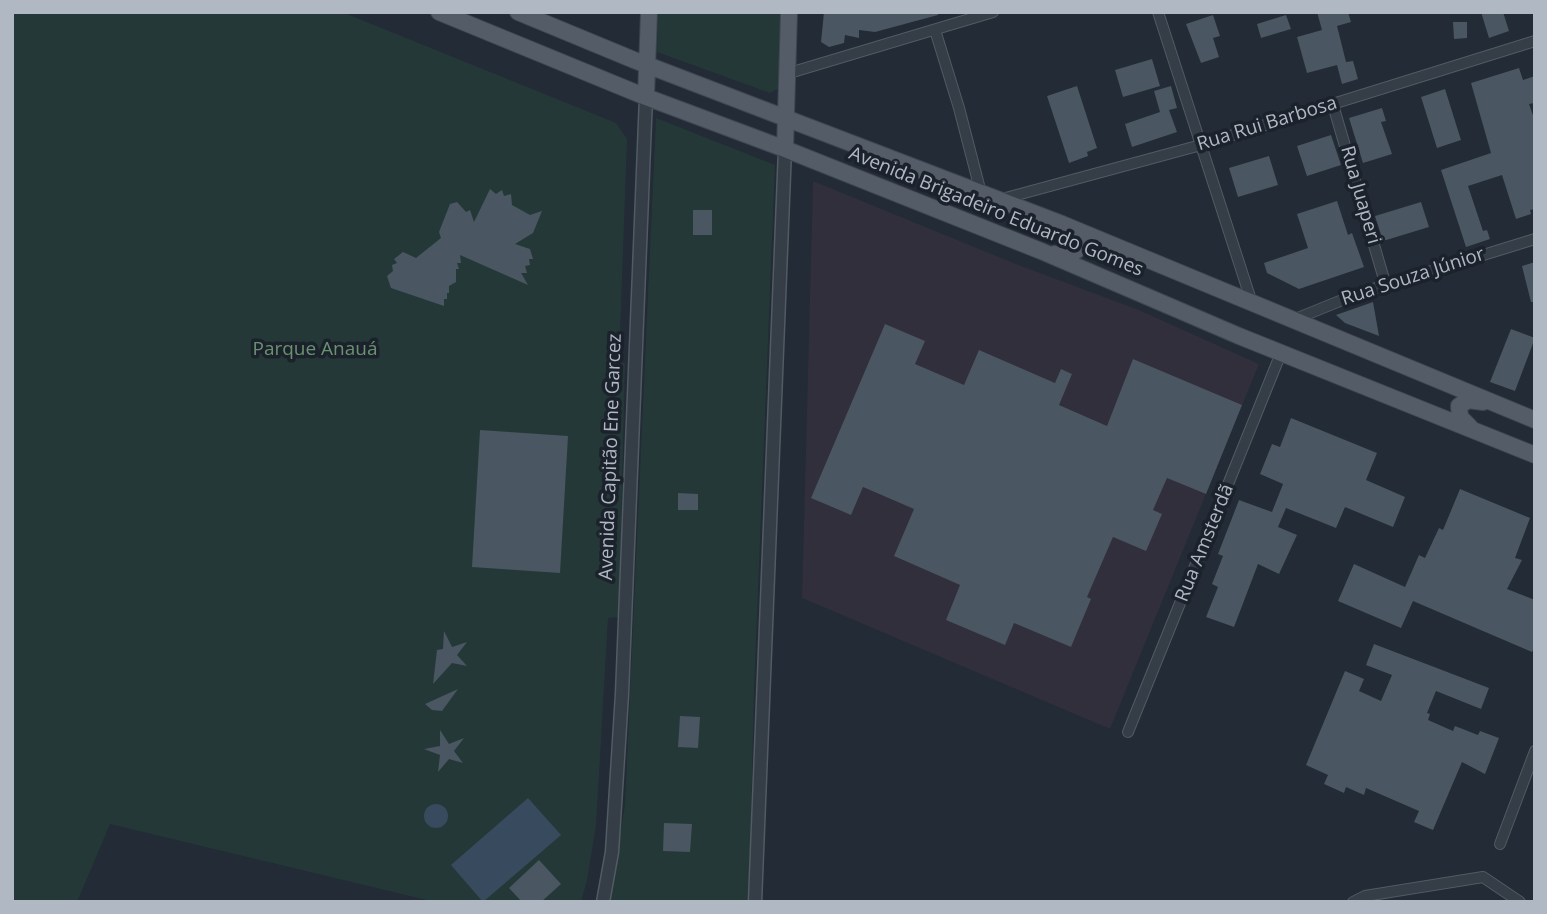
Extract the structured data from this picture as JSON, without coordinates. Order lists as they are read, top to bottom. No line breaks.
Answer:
{"streets":{"main road":["Avenida Brigadeiro Eduardo Gomes","Avenida Capitão Ene Garcez"],"street":["Rua Rui Barbosa","Rua Juaperi","Rua Souza Júnior","Rua Amsterdã"]},"crossings":[["Rua Rui Barbosa","Rua Juaperi"],["Rua Rui Barbosa","Avenida Brigadeiro Eduardo Gomes"],["Rua Juaperi","Rua Souza Júnior"],["Avenida Brigadeiro Eduardo Gomes","Rua Souza Júnior"],["Avenida Brigadeiro Eduardo Gomes","Avenida Capitão Ene Garcez"],["Avenida Brigadeiro Eduardo Gomes","Rua Amsterdã"]],"parks":["Parque Anauá"]}
